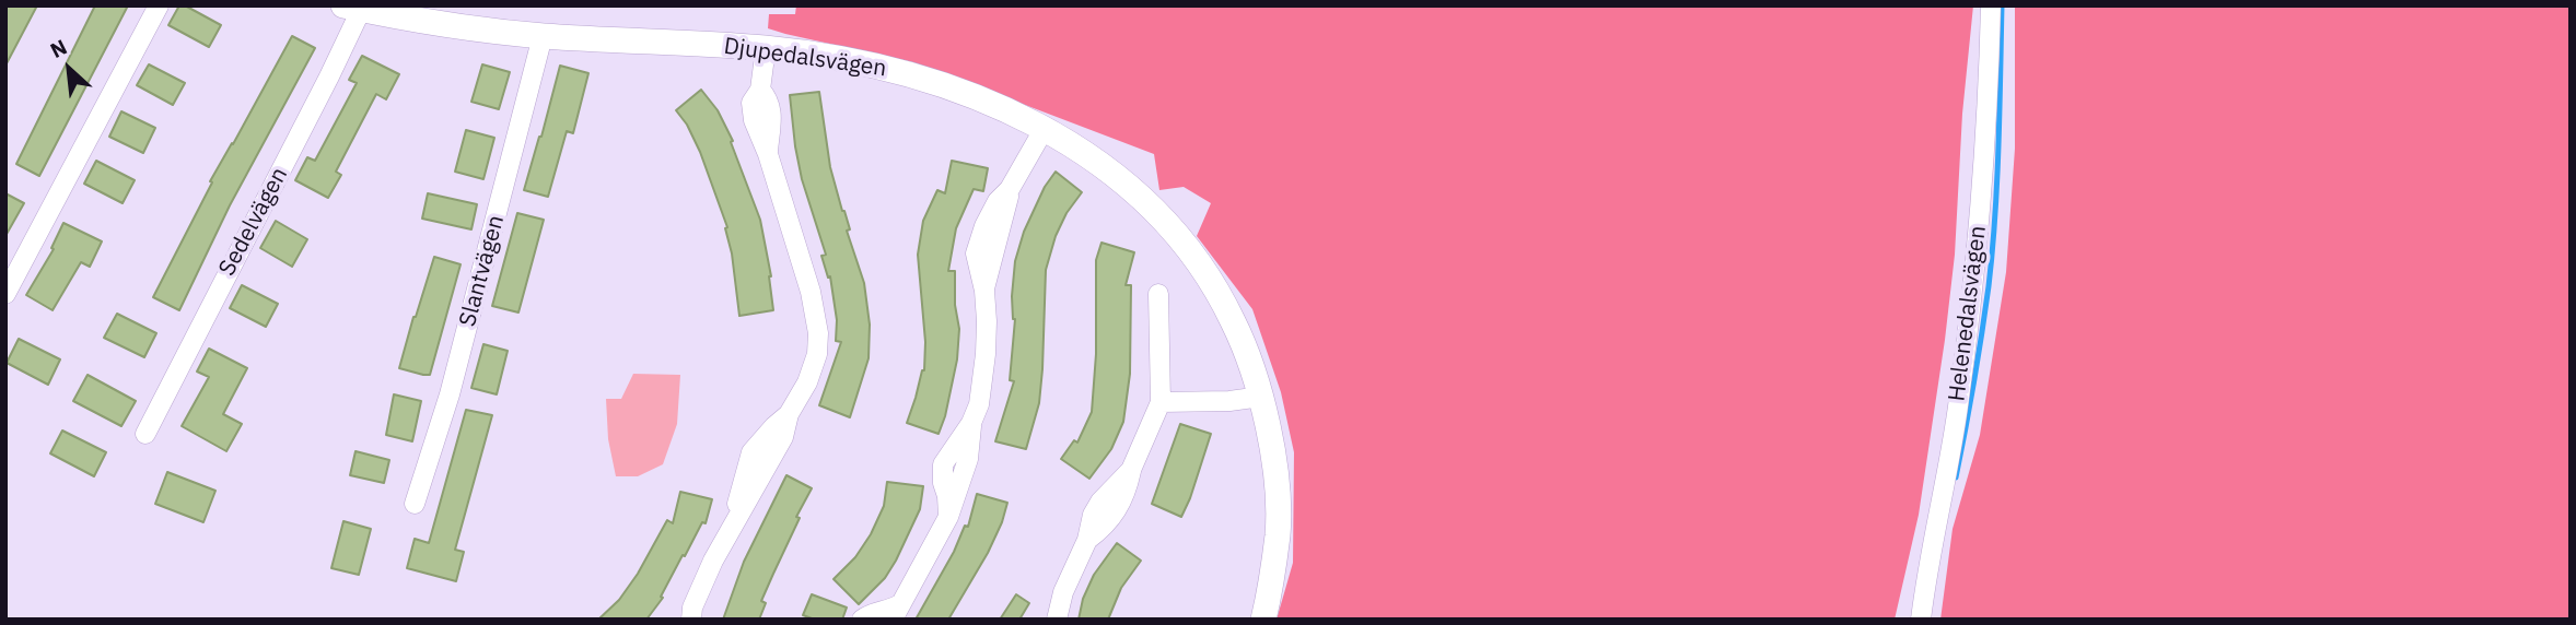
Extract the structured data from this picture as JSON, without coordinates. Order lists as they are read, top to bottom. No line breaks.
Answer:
{"streets":{"street":["Djupedalsvägen","Sedelvägen","Slantvägen","Helenedalsvägen"]},"crossings":[["Djupedalsvägen","Sedelvägen"],["Djupedalsvägen","Slantvägen"]],"north":"top left"}
